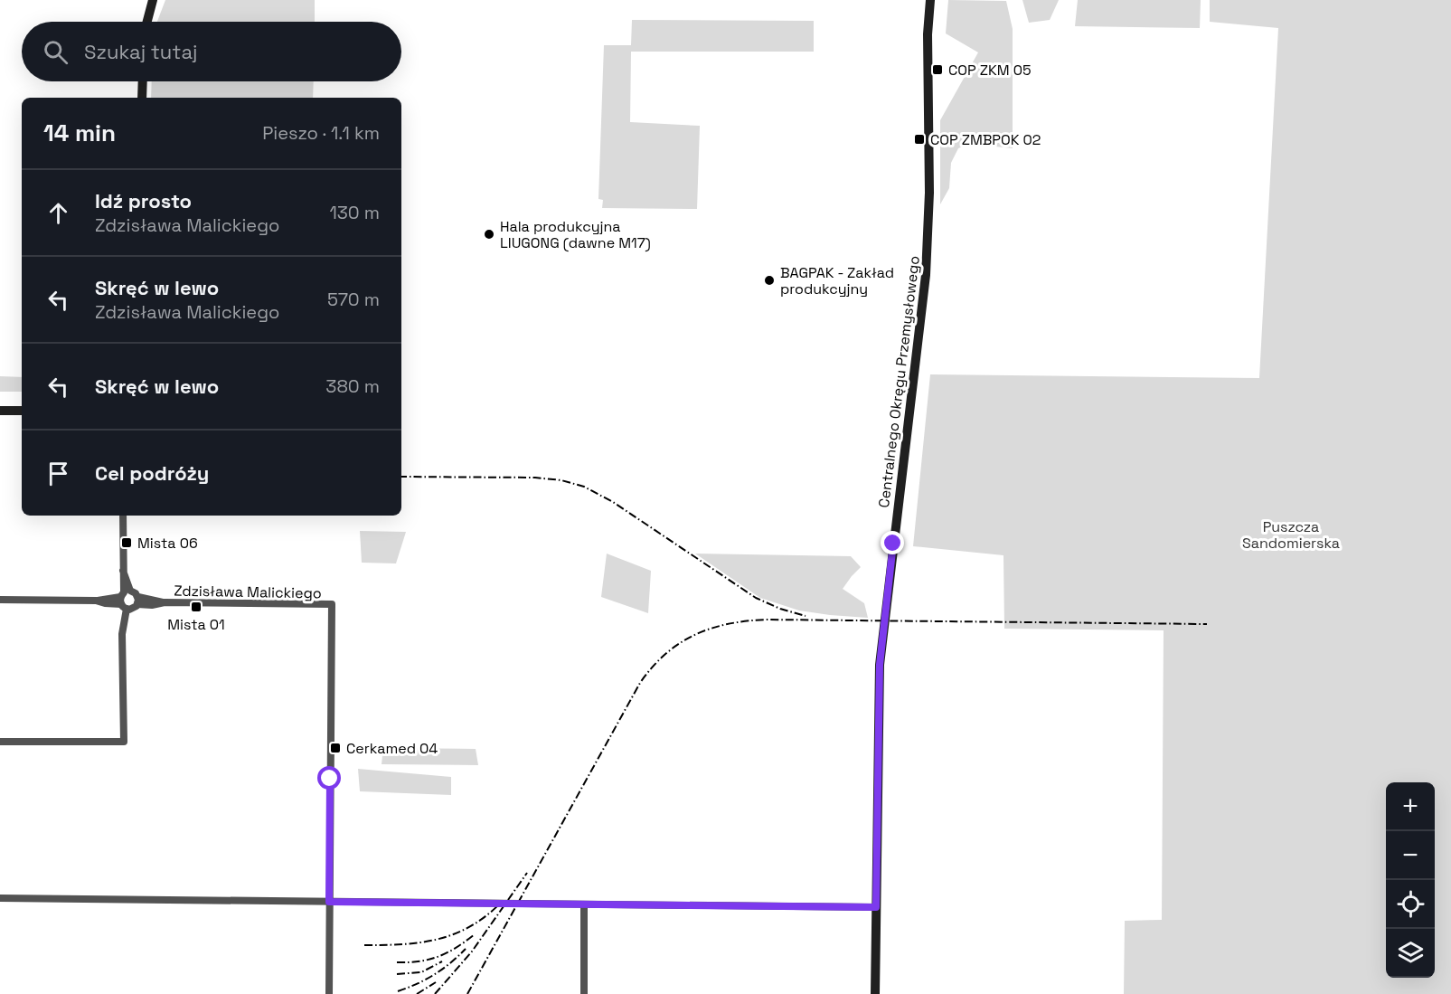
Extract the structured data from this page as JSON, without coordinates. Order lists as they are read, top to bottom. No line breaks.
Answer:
{"streets":{"street":["Centralnego Okręgu Przemysłowego","Zdzisława Malickiego"]},"parks":["Puszcza Sandomierska"],"places":{"transit":["COP ZKM 05","COP ZMBPOK 02","Mista 06","Mista 01","Cerkamed 04"],"other":["Hala produkcyjna LIUGONG (dawne M17)","BAGPAK - Zakład produkcyjny"]},"page":{"search":"Szukaj tutaj","heading":["14 min","Pieszo · 1.1 km"],"list":[["Idź prosto","Zdzisława Malickiego","130 m"],["Skręć w lewo","Zdzisława Malickiego","570 m"],["Skręć w lewo","380 m"],"Cel podróży"],"map_buttons":["+","−"]}}
